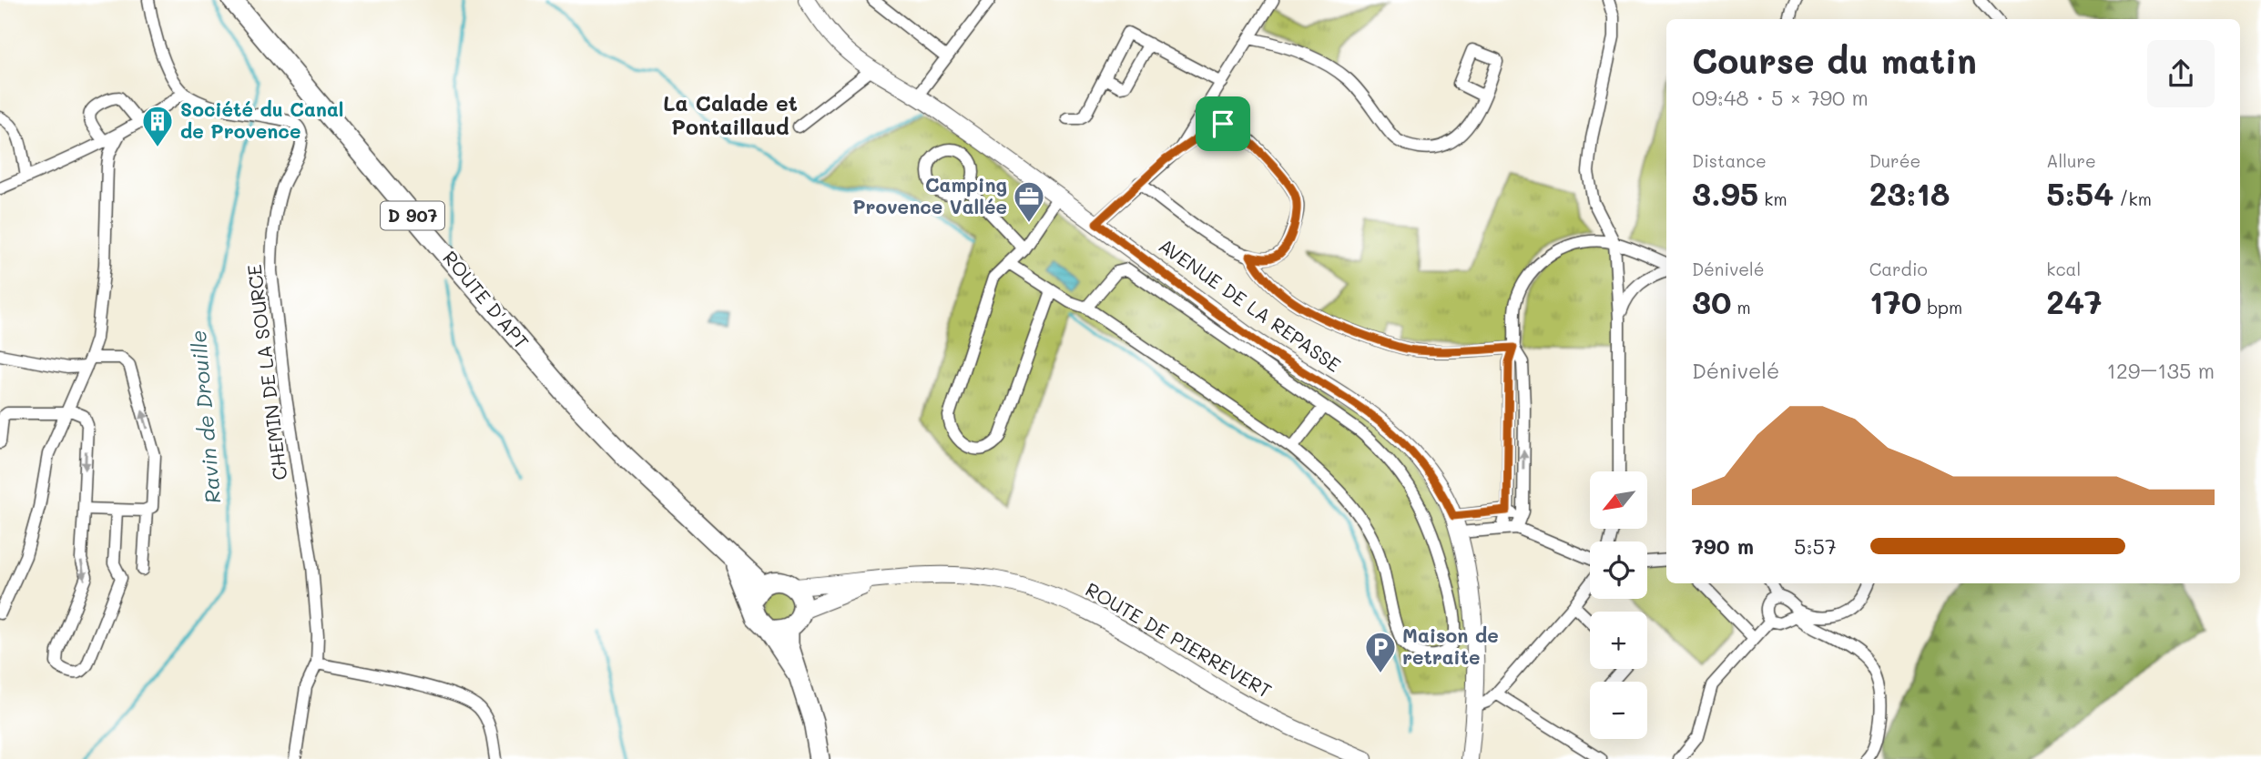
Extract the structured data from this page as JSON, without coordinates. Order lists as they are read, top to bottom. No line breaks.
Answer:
{"streets":{"main road":["D 907","ROUTE D'APT"],"street":["AVENUE DE LA REPASSE","CHEMIN DE LA SOURCE","ROUTE DE PIERREVERT"]},"crossings":[["ROUTE D'APT","ROUTE DE PIERREVERT"]],"districts":["La Calade et Pontaillaud"],"water":["Ravin de Drouille"],"places":{"building":["Société du Canal de Provence"],"office":["Camping Provence Vallée"],"parking":["Maison de retraite"]},"north":"bottom left","page":{"heading":["Course du matin","09:48 · 5 × 790 m"],"stats":[["Distance","3.95 km"],["Durée","23:18"],["Allure","5:54 /km"],["Dénivelé","30 m"],["Cardio","170 bpm"],["kcal","247"]],"chart":["Dénivelé","129–135 m"],"map_buttons":["+","−"],"list":[{"name":"790 m","note":"5:57"}]}}
